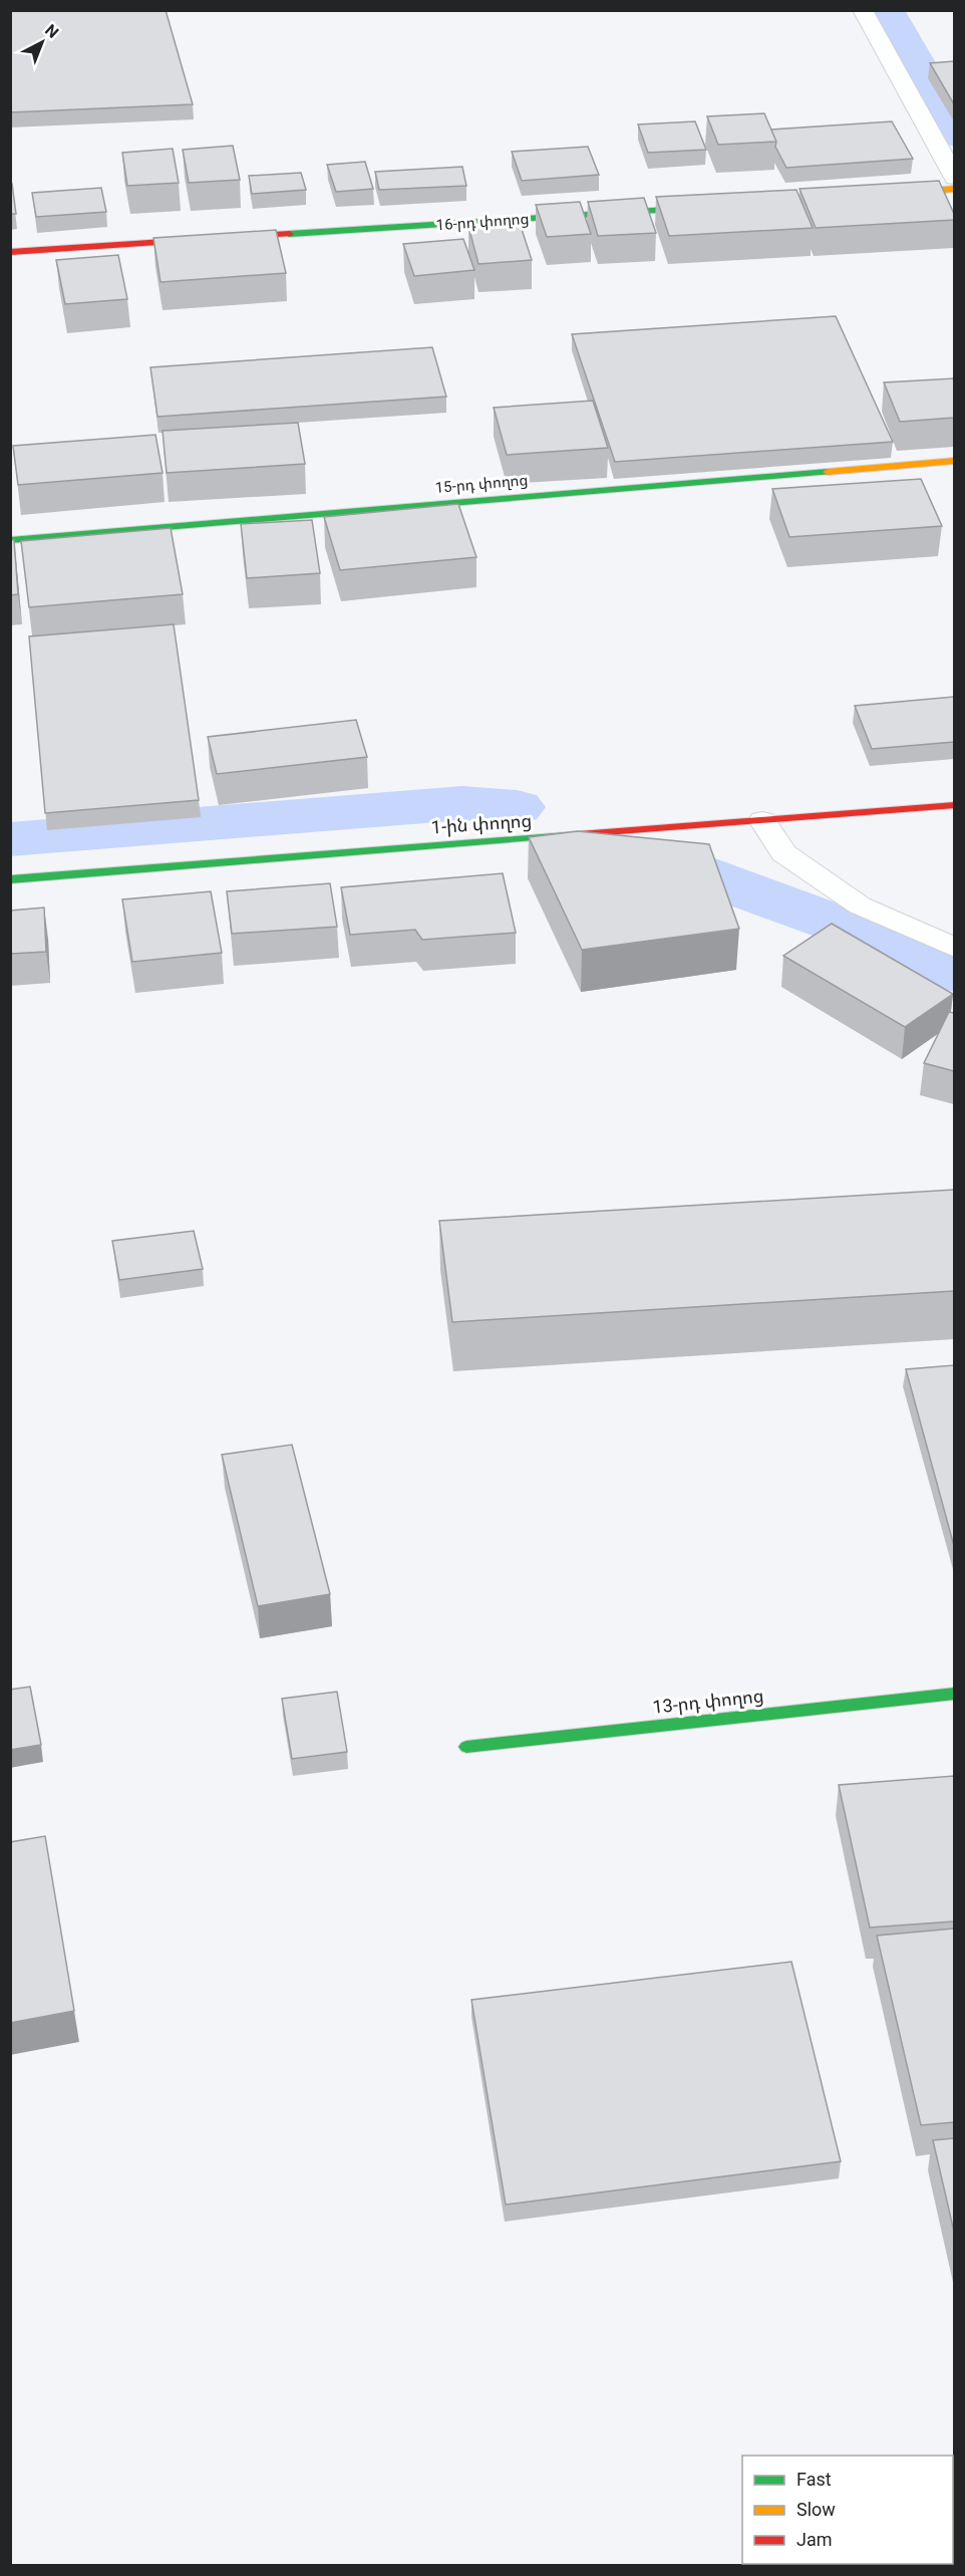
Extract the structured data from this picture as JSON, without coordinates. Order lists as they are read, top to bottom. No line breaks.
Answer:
{"streets":{"street":["16-րդ փողոց","15-րդ փողոց","1-ին փողոց","13-րդ փողոց"]},"legend":["Fast","Slow","Jam"],"north":"top right"}
